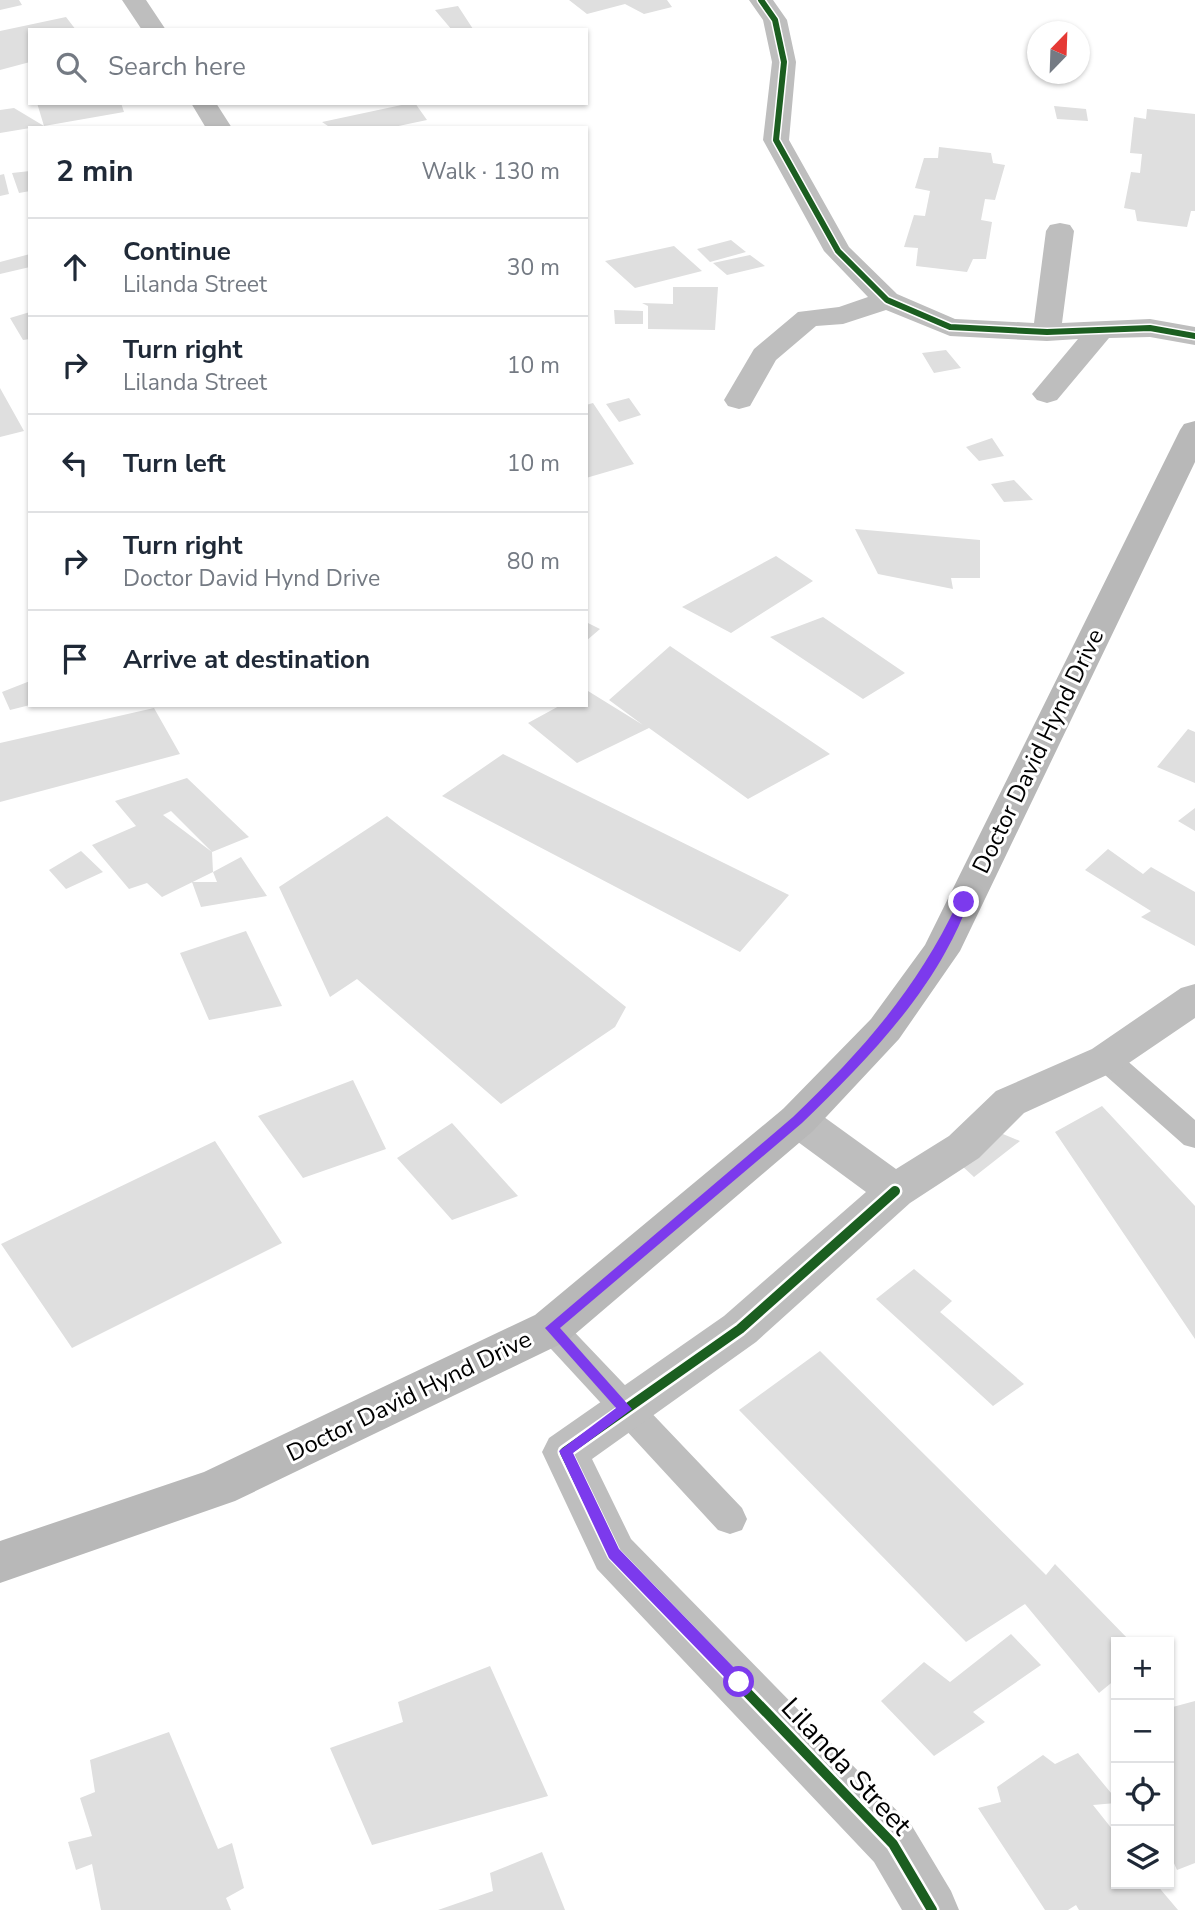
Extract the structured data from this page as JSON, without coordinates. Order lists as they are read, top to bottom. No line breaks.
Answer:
{"streets":{"main road":["Doctor David Hynd Drive"],"street":["Lilanda Street"]},"north":"top right","page":{"search":"Search here","heading":["2 min","Walk · 130 m"],"list":[["Continue","Lilanda Street","30 m"],["Turn right","Lilanda Street","10 m"],["Turn left","10 m"],["Turn right","Doctor David Hynd Drive","80 m"],"Arrive at destination"],"map_buttons":["+","−"]}}
